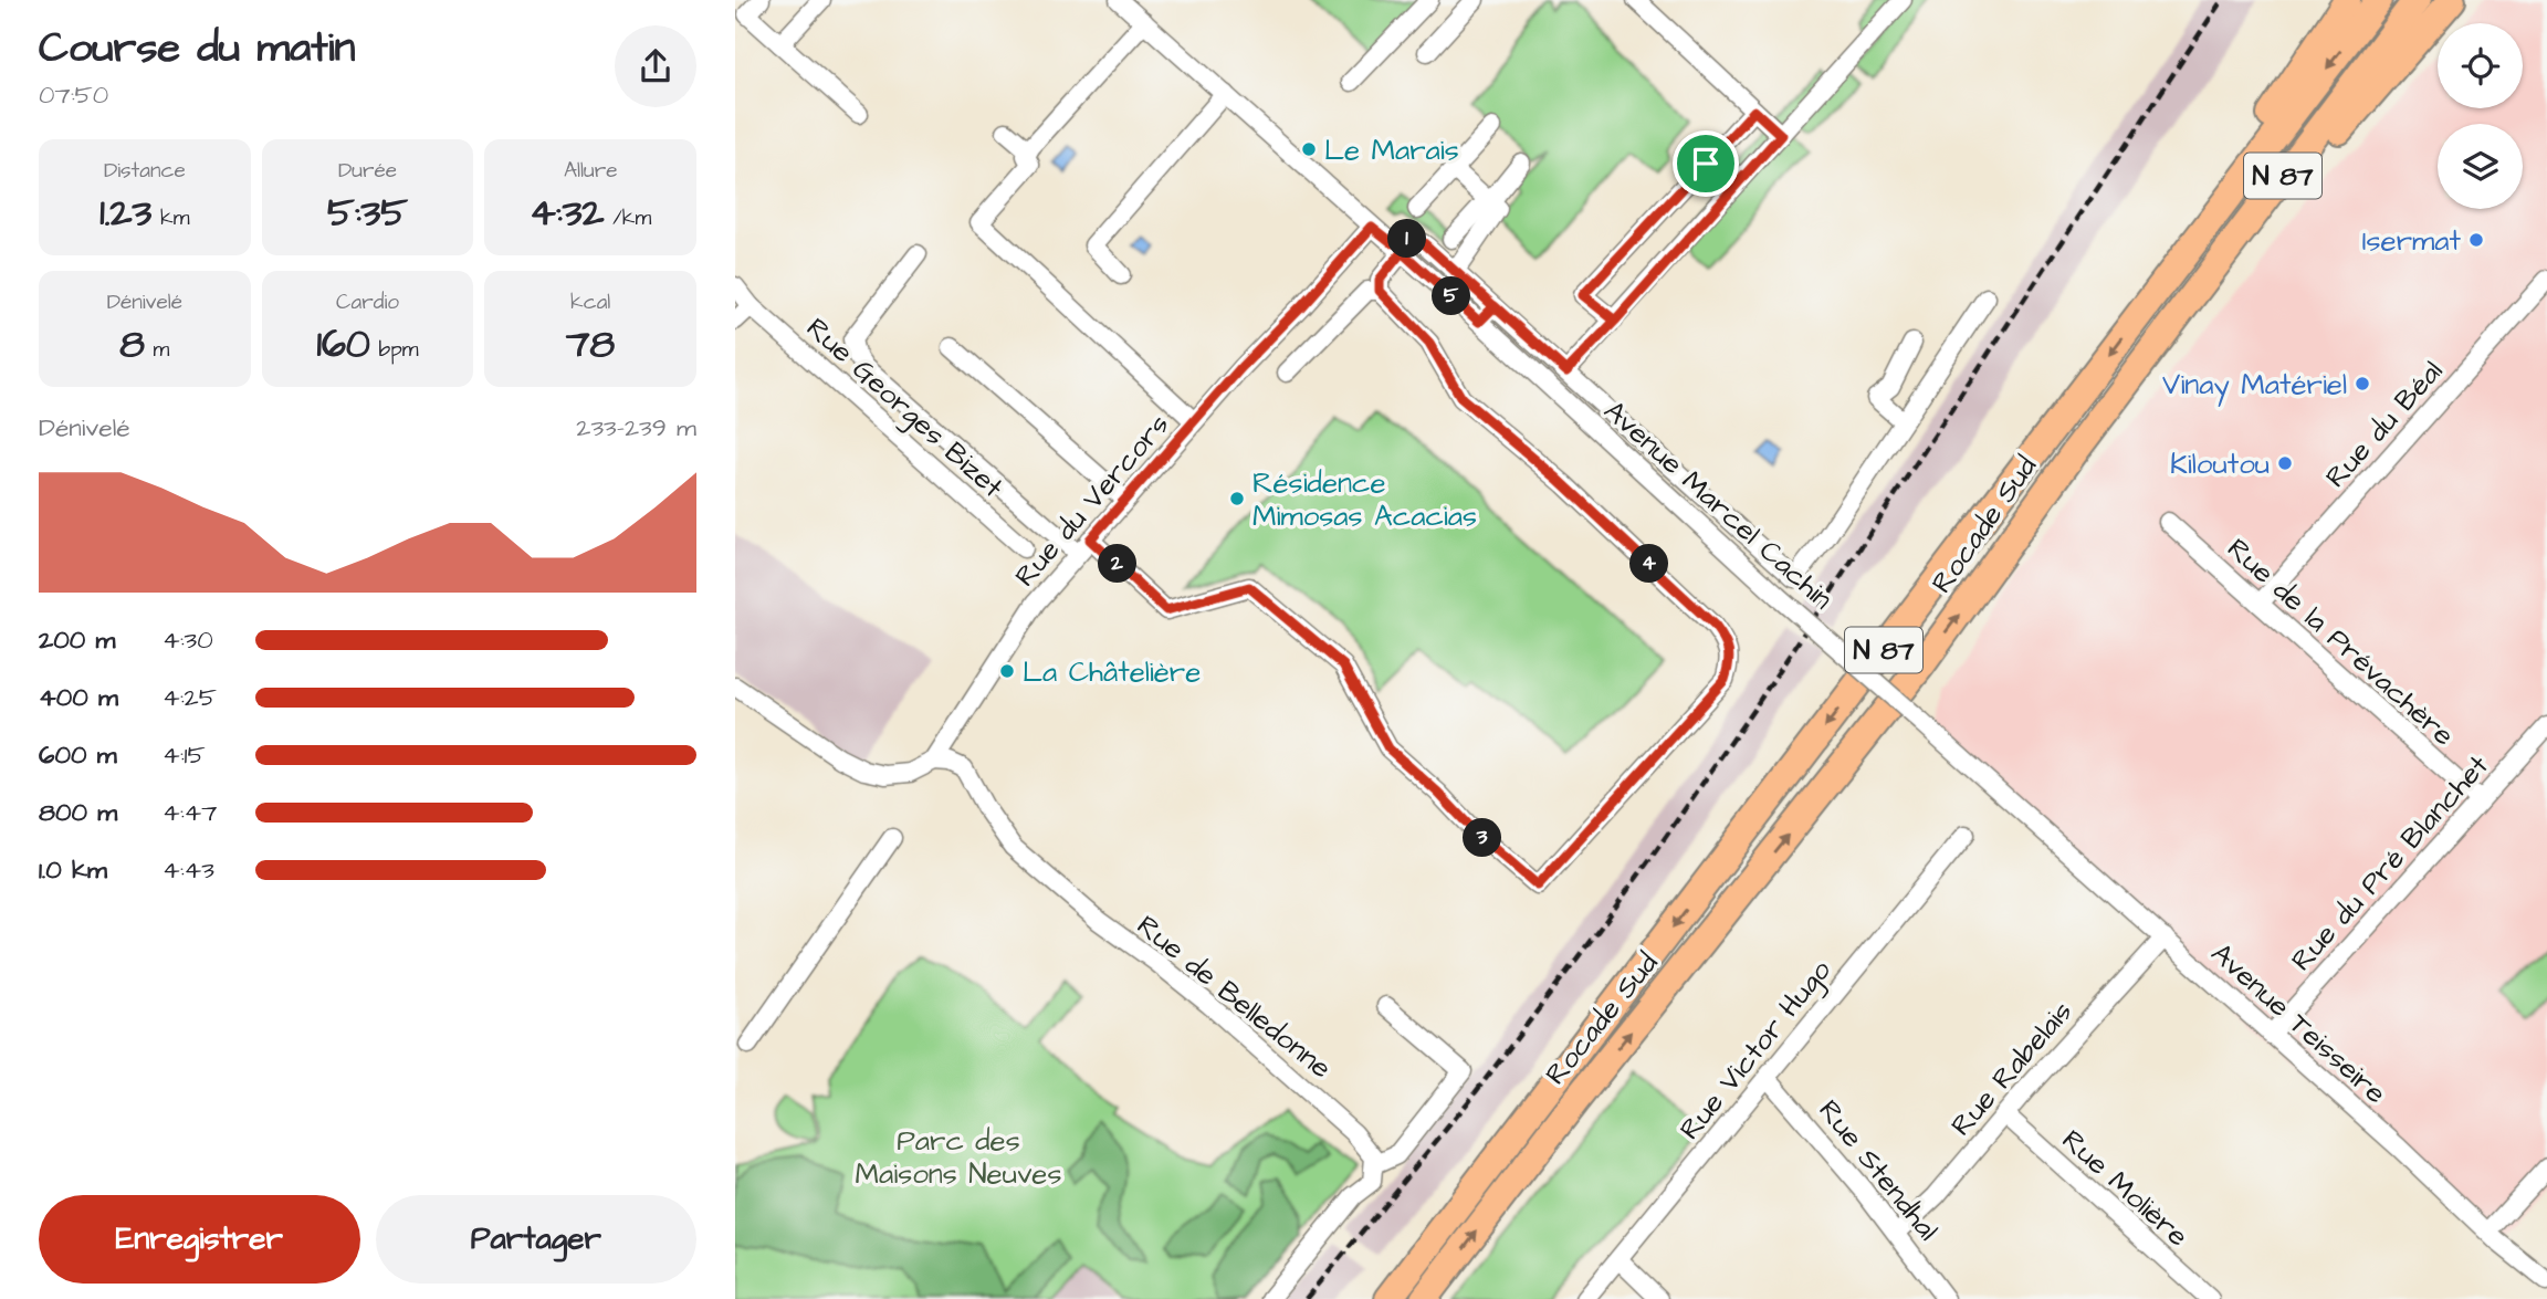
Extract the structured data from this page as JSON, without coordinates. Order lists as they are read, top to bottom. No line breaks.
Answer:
{"streets":{"highway":["N 87","Rocade Sud"],"street":["Rue Georges Bizet","Rue du Béal","Rue du Vercors","Avenue Marcel Cachin","Rue de la Prévachère","Rue du Pré Blanchet","Rue de Belledonne","Avenue Teisseire","Rue Victor Hugo","Rue Rabelais","Rue Stendhal","Rue Molière"]},"crossings":[["Rue du Béal","Rue de la Prévachère"],["Rue du Vercors","Avenue Marcel Cachin"],["Rue du Vercors","Rue de Belledonne"],["Avenue Marcel Cachin","Avenue Teisseire"],["Rue de la Prévachère","Rue du Pré Blanchet"],["Rue du Pré Blanchet","Avenue Teisseire"],["Avenue Teisseire","Rue Rabelais"],["Rue Victor Hugo","Rue Stendhal"],["Rue Rabelais","Rue Stendhal"],["Rue Rabelais","Rue Molière"]],"parks":["Parc des Maisons Neuves"],"places":["Le Marais","Isermat","Vinay Matériel","Kiloutou","Résidence Mimosas Acacias","La Châtelière"],"page":{"heading":["Course du matin","07:50"],"stats":[["Distance","1.23 km"],["Durée","5:35"],["Allure","4:32 /km"],["Dénivelé","8 m"],["Cardio","160 bpm"],["kcal","78"]],"pins":["1","5","2","4","3"],"chart":["Dénivelé","233–239 m"],"list":[{"name":"200 m","note":"4:30"},{"name":"400 m","note":"4:25"},{"name":"600 m","note":"4:15"},{"name":"800 m","note":"4:47"},{"name":"1.0 km","note":"4:43"}],"buttons":["Enregistrer","Partager"]}}
